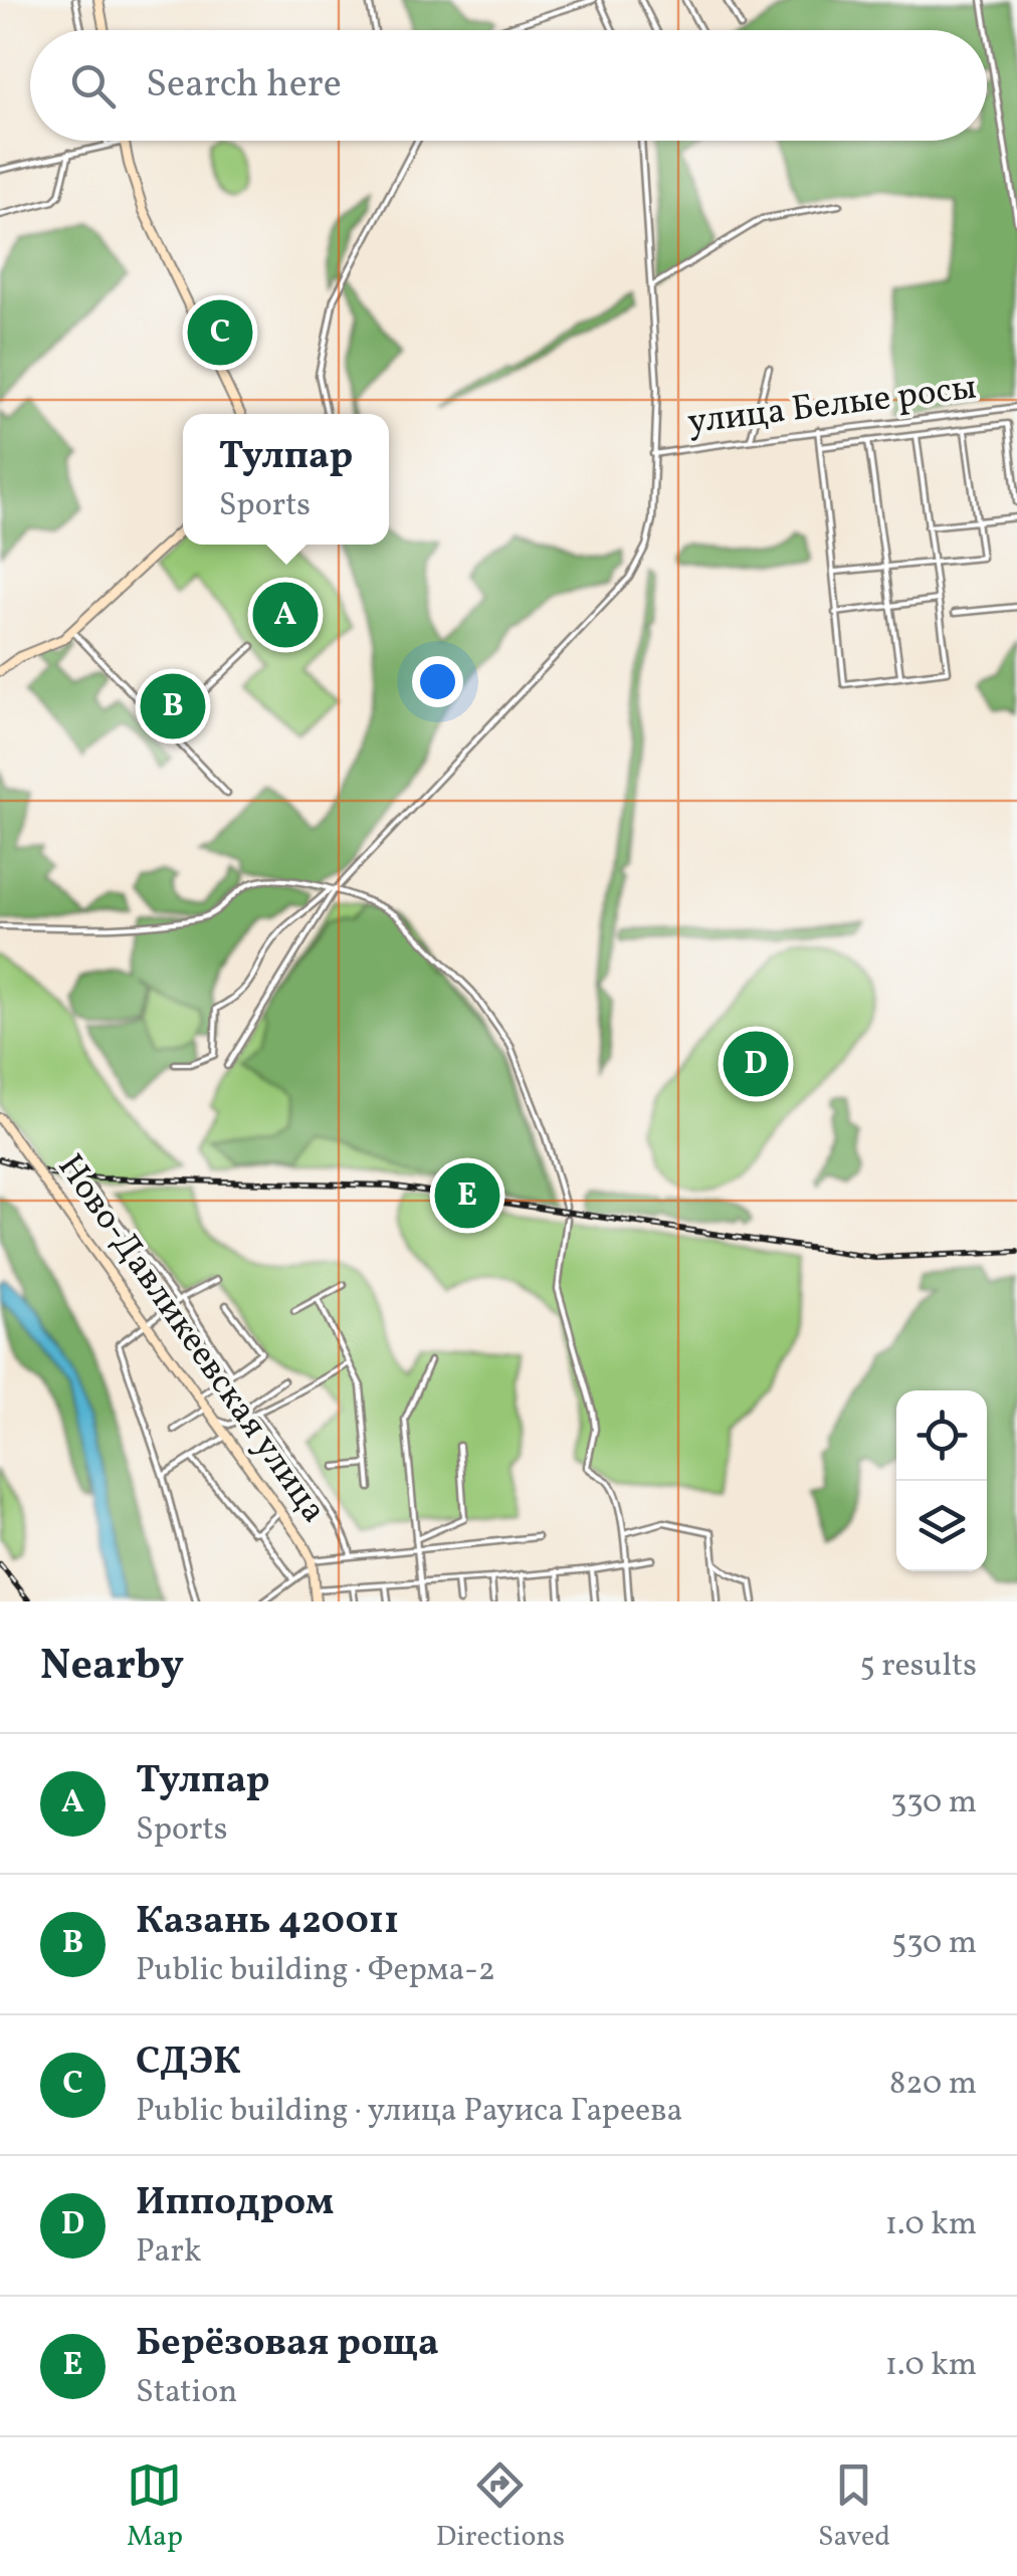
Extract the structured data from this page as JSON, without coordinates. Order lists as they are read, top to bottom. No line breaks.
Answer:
{"streets":{"street":["улица Белые росы","Ново-Давликеевская улица"]},"page":{"search":"Search here","pins":["C","A","B","D","E"],"popup":["Тулпар","Sports"],"heading":["Nearby","5 results"],"list":[{"mark":"A","name":"Тулпар","note":"Sports","value":"330 m"},{"mark":"B","name":"Казань 420011","note":"Public building · Ферма-2","value":"530 m"},{"mark":"C","name":"СДЭК","note":"Public building · улица Рауиса Гареева","value":"820 m"},{"mark":"D","name":"Ипподром","note":"Park","value":"1.0 km"},{"mark":"E","name":"Берёзовая роща","note":"Station","value":"1.0 km"}],"nav":["Map","Directions","Saved"]}}
